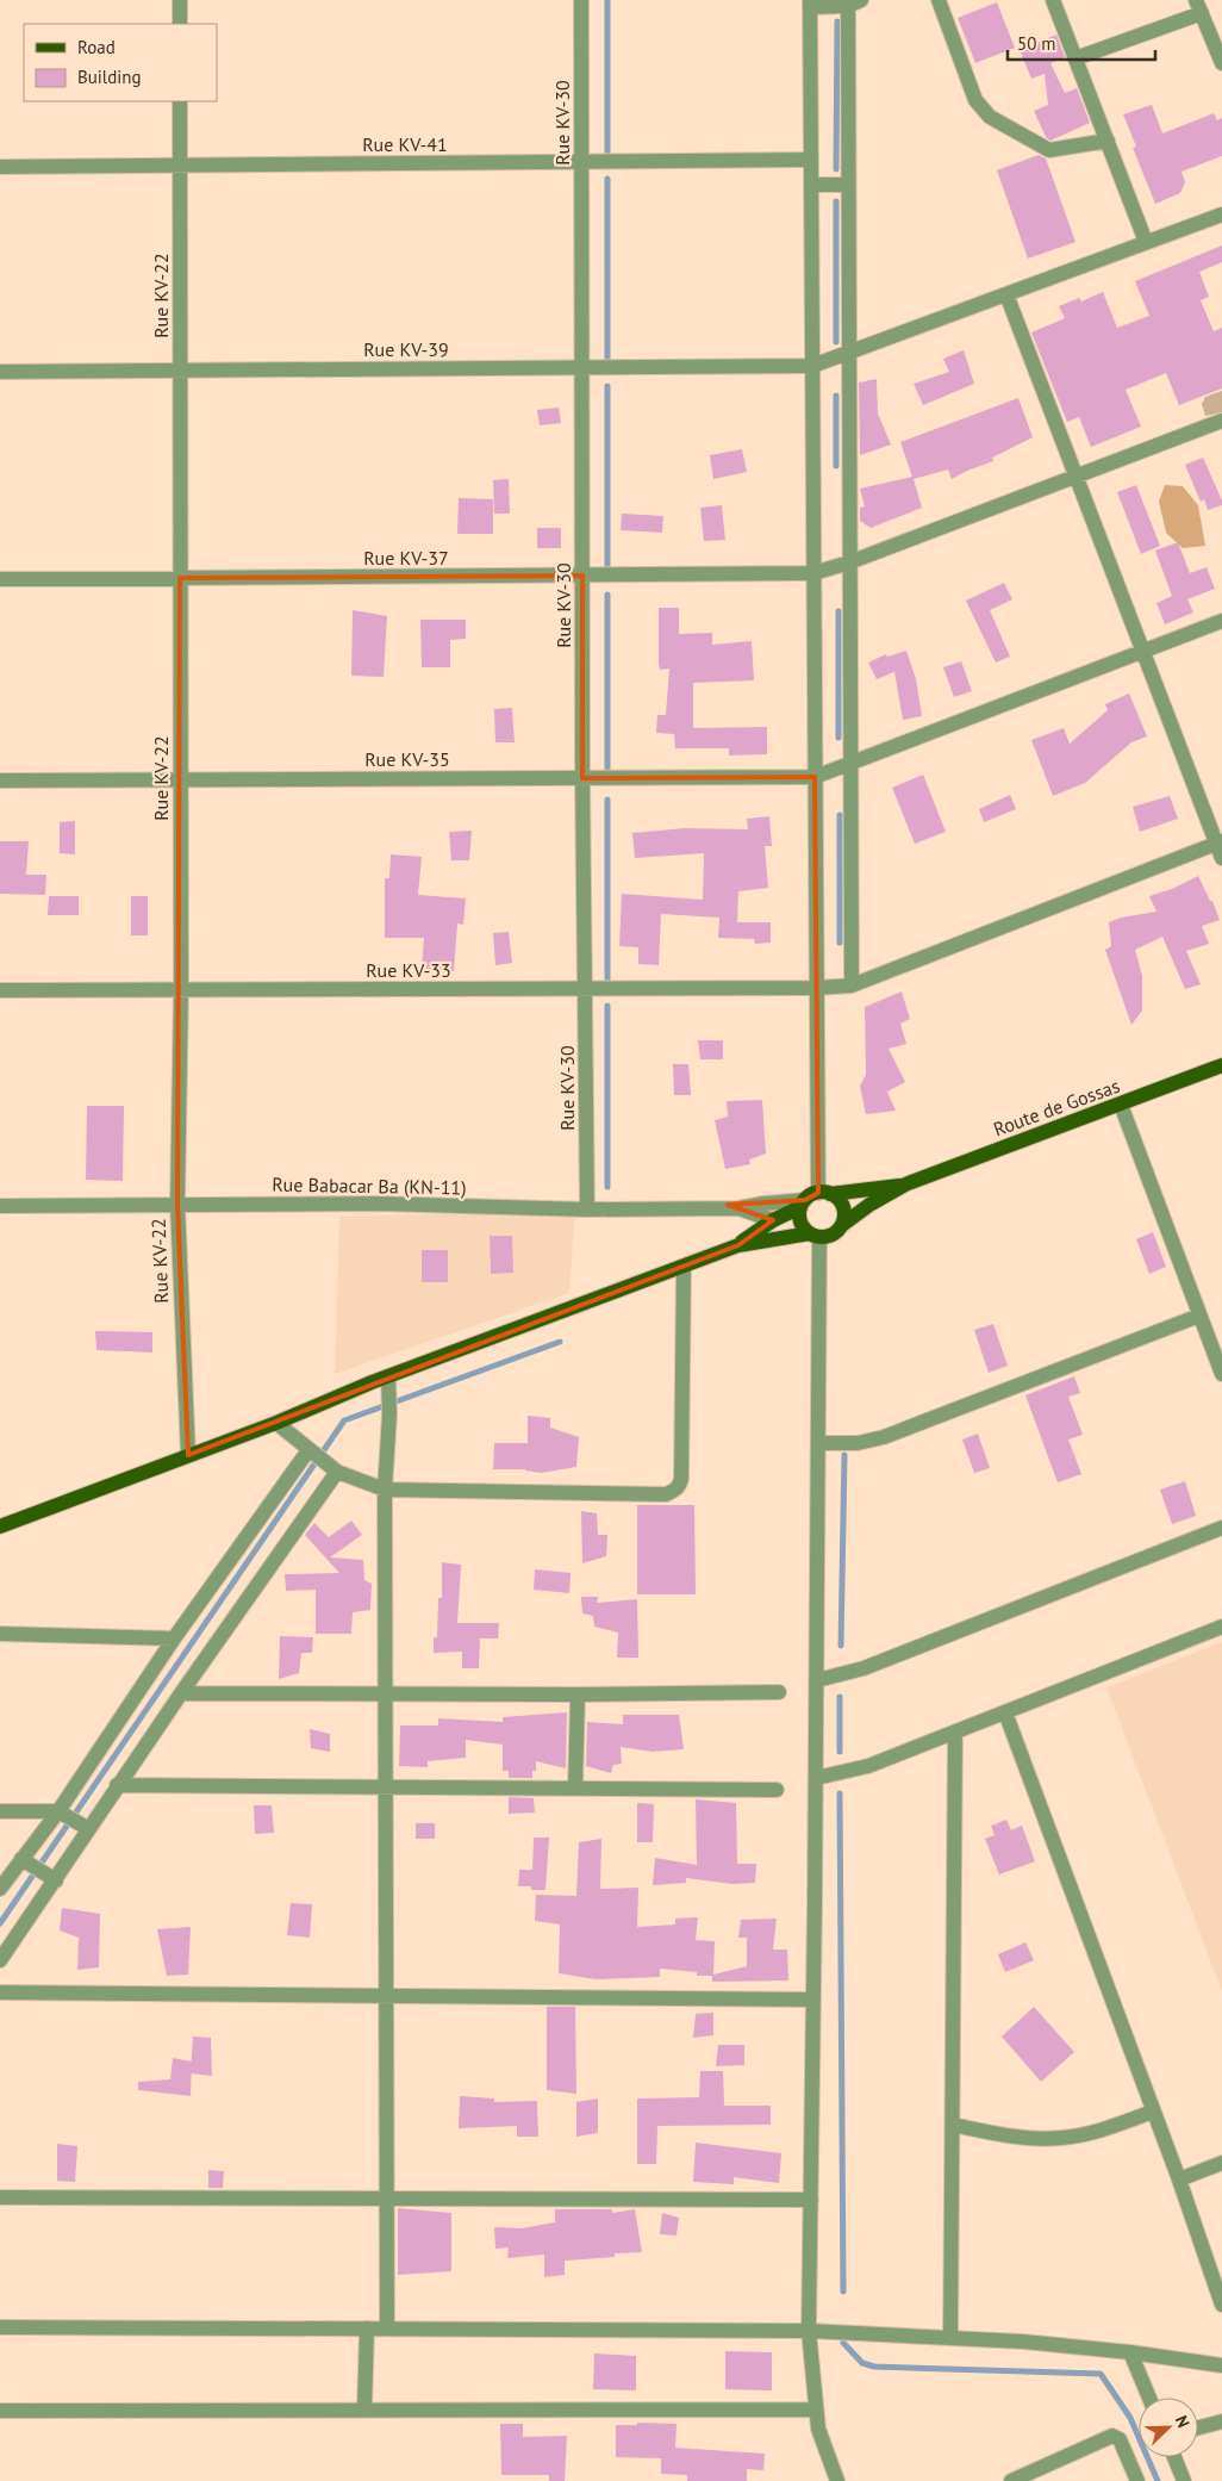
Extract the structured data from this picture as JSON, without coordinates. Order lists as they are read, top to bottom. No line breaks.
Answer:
{"streets":{"main road":["Route de Gossas"],"street":["Rue KV-30","Rue KV-41","Rue KV-22","Rue KV-39","Rue KV-37","Rue KV-35","Rue KV-33","Rue Babacar Ba (KN-11)"]},"crossings":[["Rue KV-30","Rue KV-41"],["Rue KV-30","Rue KV-39"],["Rue KV-30","Rue KV-37"],["Rue KV-30","Rue KV-35"],["Rue KV-30","Rue KV-33"],["Rue KV-30","Rue Babacar Ba (KN-11)"],["Rue KV-41","Rue KV-22"],["Rue KV-22","Rue KV-39"],["Rue KV-22","Rue KV-37"],["Rue KV-22","Rue KV-35"],["Rue KV-22","Rue KV-33"],["Rue KV-22","Rue Babacar Ba (KN-11)"]],"legend":["Road","Building"],"scale_bar":"50 m","north":"top right"}
